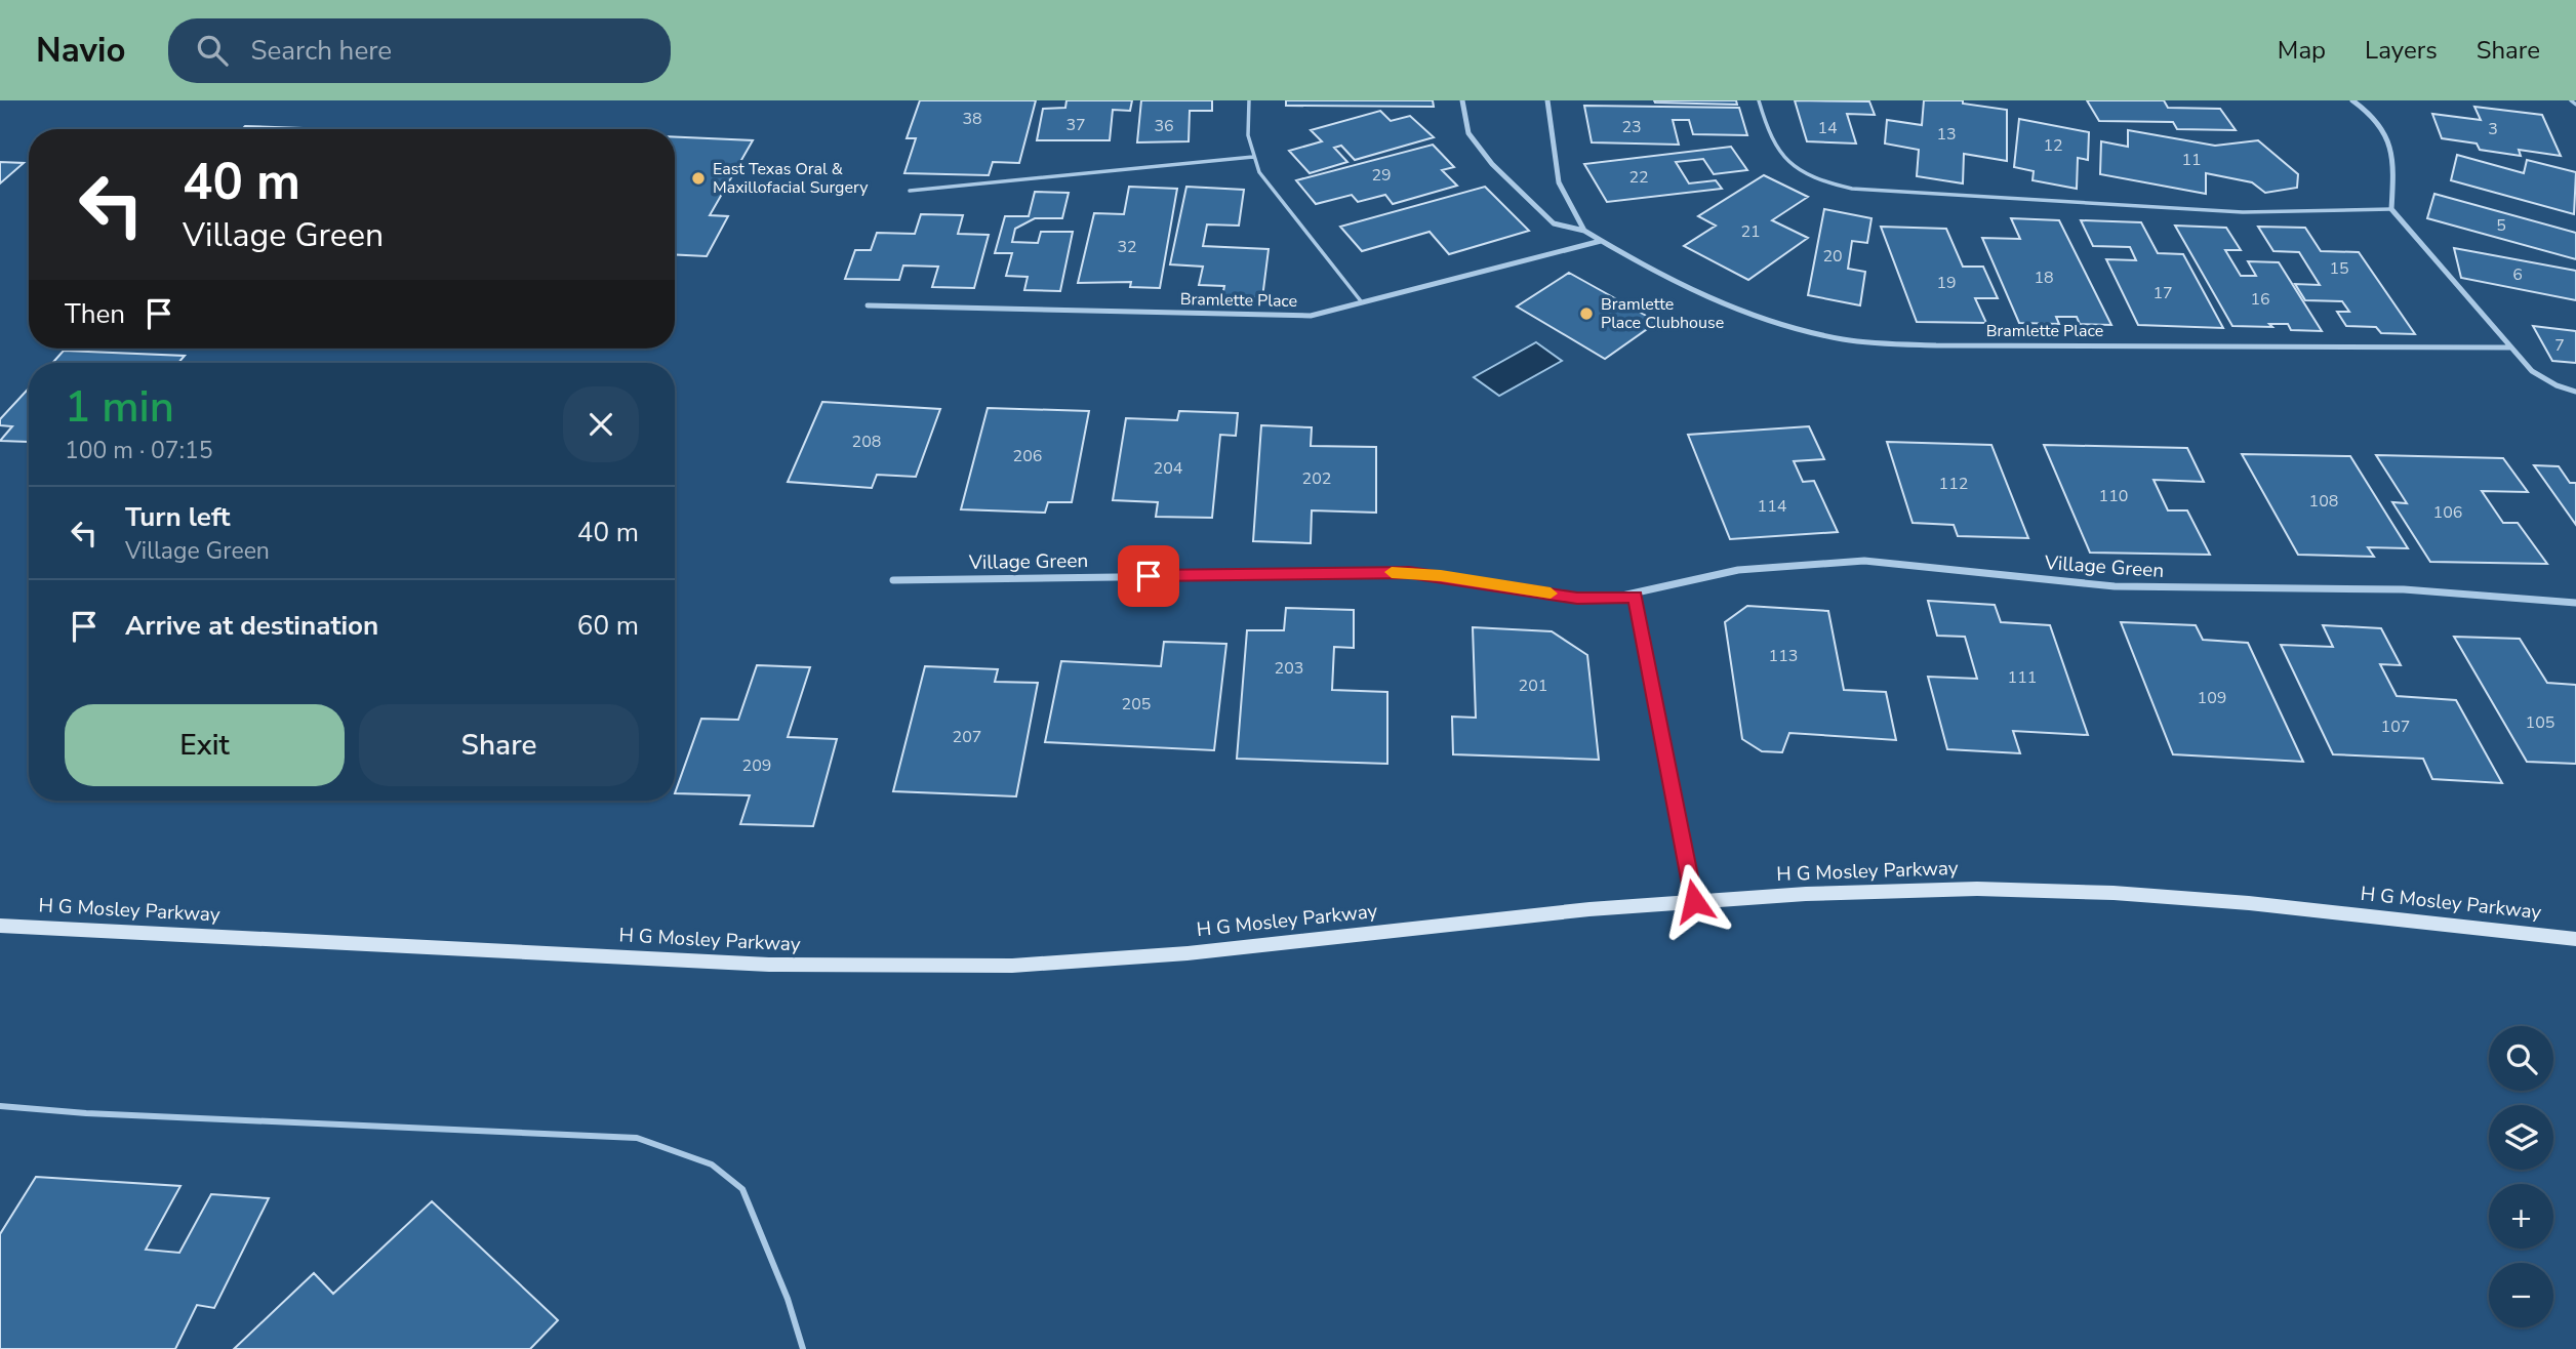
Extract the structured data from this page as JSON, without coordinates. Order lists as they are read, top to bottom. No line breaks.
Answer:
{"streets":{"main road":["H G Mosley Parkway"],"street":["Bramlette Place","Village Green"]},"places":["East Texas Oral & Maxillofacial Surgery","Bramlette Place Clubhouse"],"house_numbers":["38","37","36","23","14","3","13","12","11","29","22","5","21","32","20","15","6","18","19","17","16","7","208","206","204","202","112","110","108","114","106","113","203","111","201","109","205","105","107","207","209"],"page":{"header":"Navio","search":"Search here","nav":["Map","Layers","Share"],"turn":["40 m","Village Green"],"then":"Then","heading":["1 min","100 m · 07:15"],"list":[{"name":"Turn left","note":"Village Green","value":"40 m"},{"name":"Arrive at destination","value":"60 m"}],"buttons":["Exit","Share"],"map_buttons":["+","−"]}}
